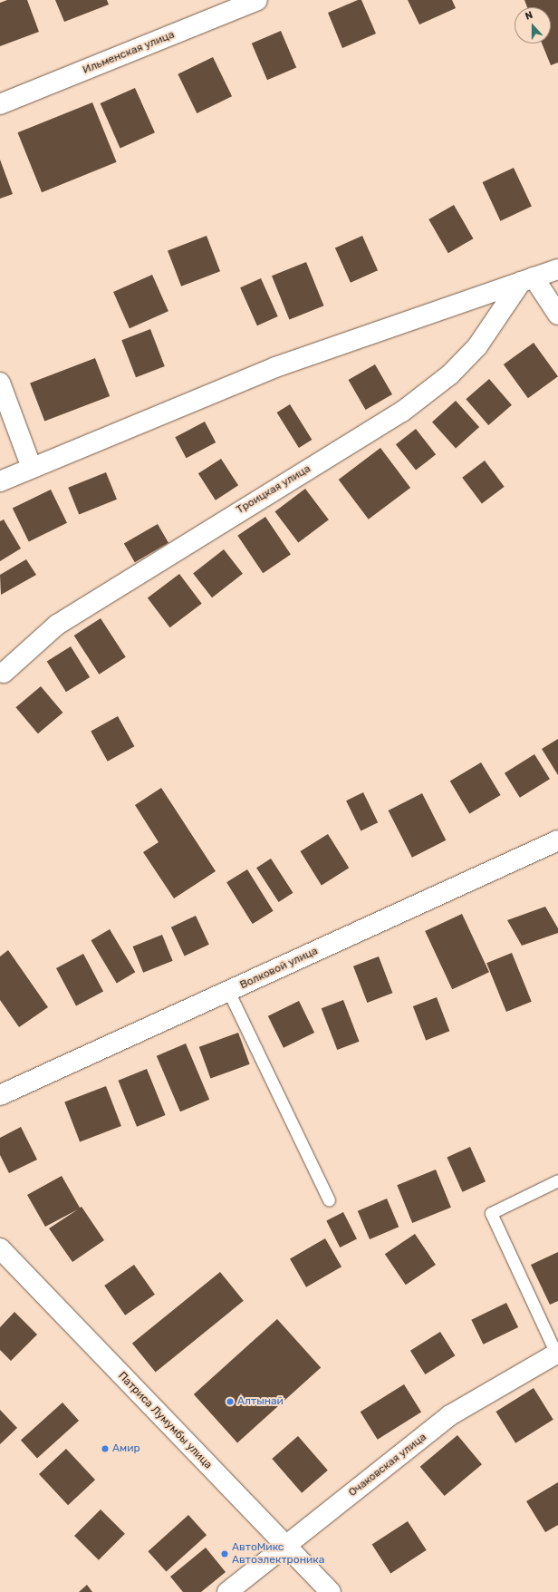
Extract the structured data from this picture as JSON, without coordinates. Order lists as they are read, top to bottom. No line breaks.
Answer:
{"streets":{"street":["Ильменская улица","Троицкая улица","Волковой улица","Патриса Лумумбы улица","Очаковская улица"]},"crossings":[["Патриса Лумумбы улица","Очаковская улица"]],"places":["Алтынай","Амир","АвтоМикс Автоэлектроника"],"north":"top"}
